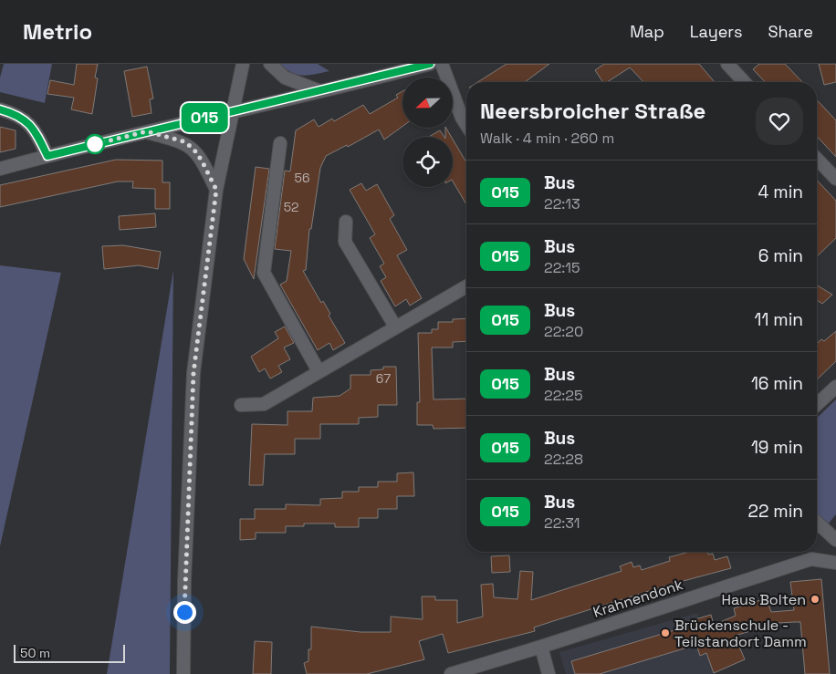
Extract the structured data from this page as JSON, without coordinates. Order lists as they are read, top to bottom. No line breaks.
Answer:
{"streets":{"street":["Krahnendonk"]},"places":["Haus Bolten","Brückenschule - Teilstandort Damm"],"lines":["bus line 015"],"house_numbers":["56","52","67"],"scale_bar":"50 m","north":"left","page":{"header":"Metrio","nav":["Map","Layers","Share"],"on_map":"015","heading":["Neersbroicher Straße","Walk · 4 min · 260 m"],"list":[{"mark":"015","name":"Bus","note":"22:13","value":"4 min"},{"mark":"015","name":"Bus","note":"22:15","value":"6 min"},{"mark":"015","name":"Bus","note":"22:20","value":"11 min"},{"mark":"015","name":"Bus","note":"22:25","value":"16 min"},{"mark":"015","name":"Bus","note":"22:28","value":"19 min"},{"mark":"015","name":"Bus","note":"22:31","value":"22 min"}],"scale":"50 m"}}
